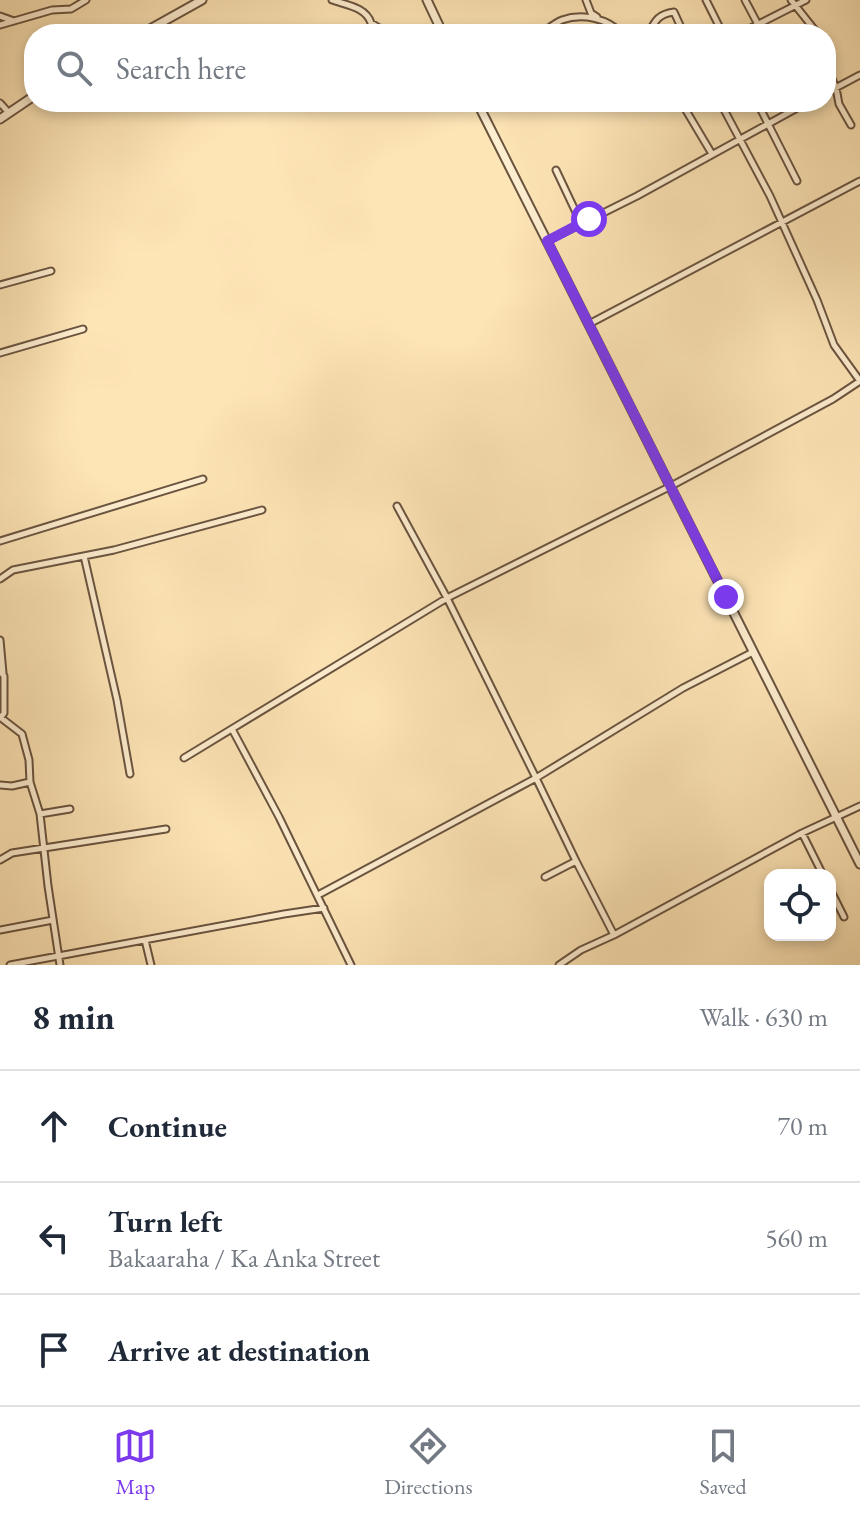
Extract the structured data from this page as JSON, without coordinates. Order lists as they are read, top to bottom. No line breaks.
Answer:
{"page":{"search":"Search here","heading":["8 min","Walk · 630 m"],"list":[["Continue","70 m"],["Turn left","Bakaaraha / Ka Anka Street","560 m"],"Arrive at destination"],"nav":["Map","Directions","Saved"]}}
